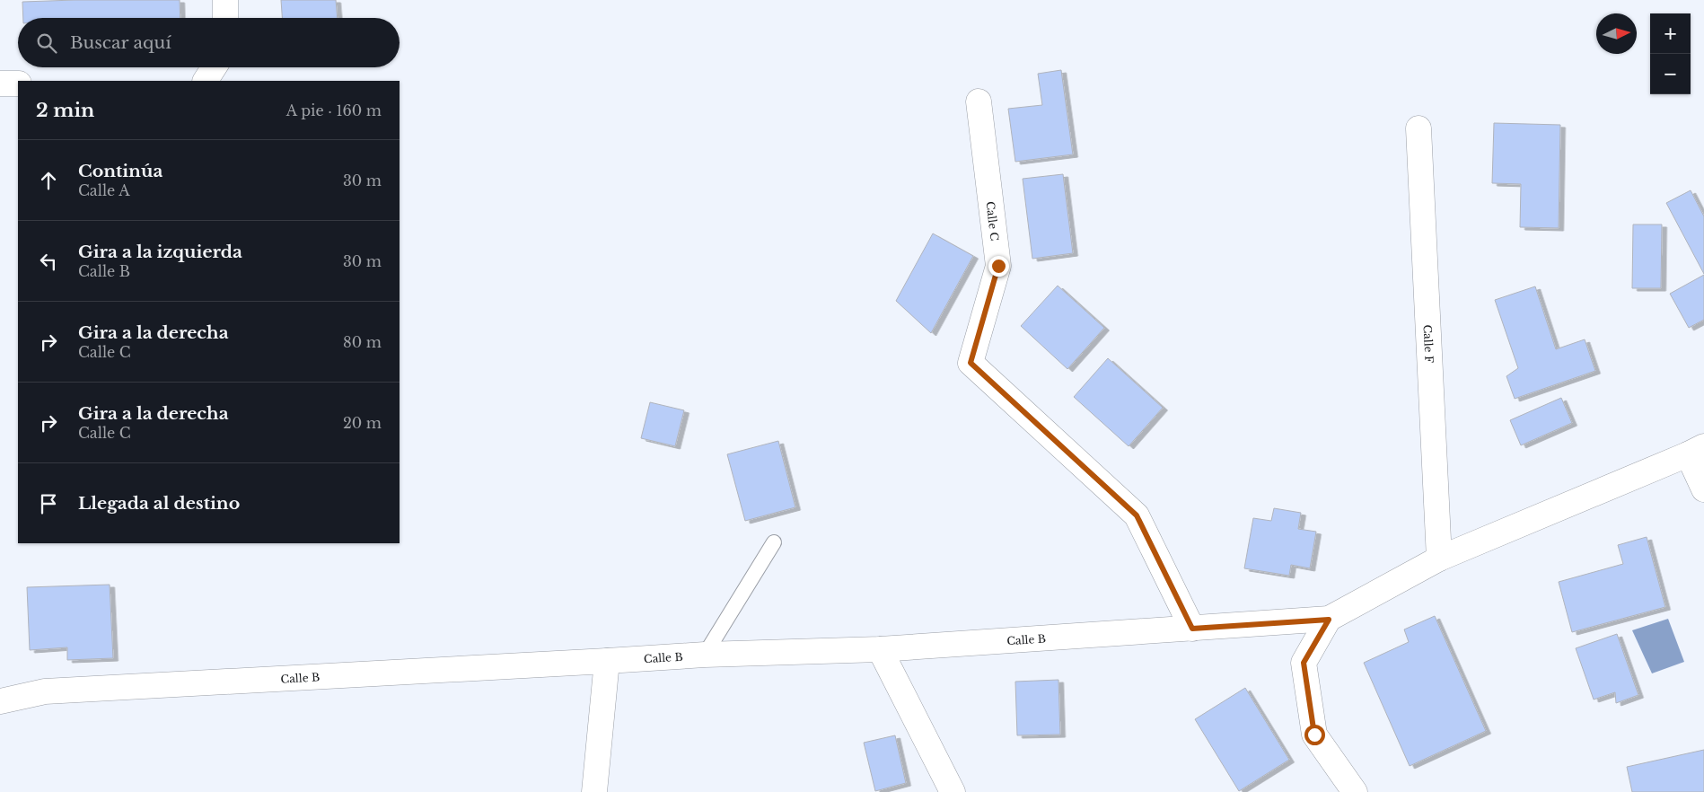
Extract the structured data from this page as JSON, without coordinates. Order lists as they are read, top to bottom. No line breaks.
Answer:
{"streets":{"street":["Calle C","Calle F","Calle B"]},"crossings":[["Calle C","Calle B"]],"north":"right","page":{"map_buttons":["+","−"],"search":"Buscar aquí","heading":["2 min","A pie · 160 m"],"list":[["Continúa","Calle A","30 m"],["Gira a la izquierda","Calle B","30 m"],["Gira a la derecha","Calle C","80 m"],["Gira a la derecha","Calle C","20 m"],"Llegada al destino"]}}
